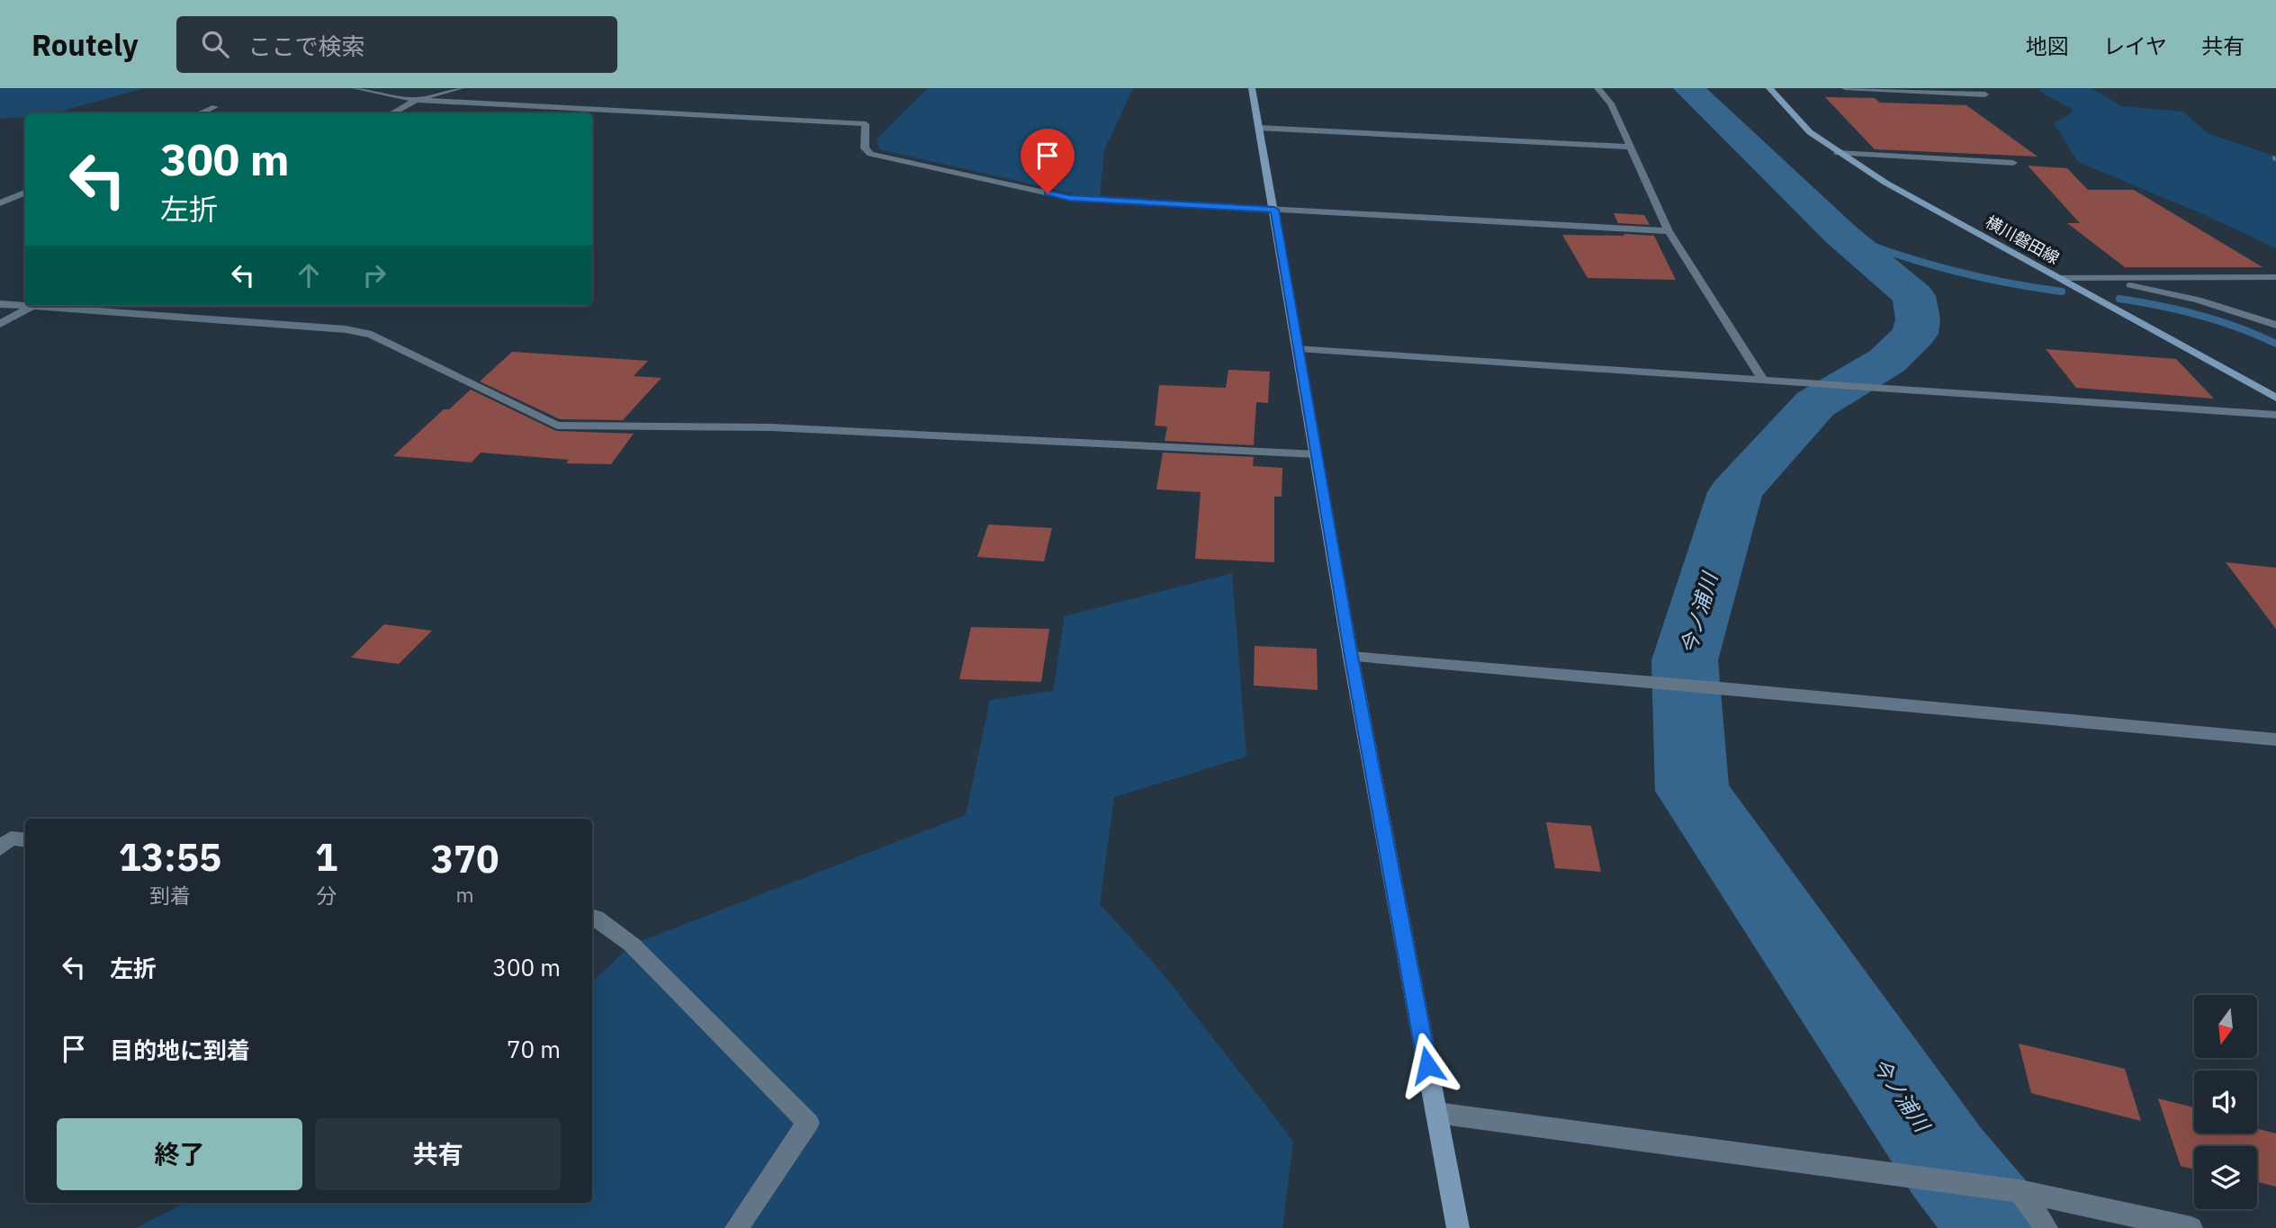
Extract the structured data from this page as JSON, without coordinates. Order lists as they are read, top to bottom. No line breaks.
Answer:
{"streets":{"street":["横川磐田線"]},"water":["今ノ浦川"],"north":"bottom","page":{"header":"Routely","search":"ここで検索","nav":["地図","レイヤ","共有"],"turn":["300 m","左折"],"eta":["13:55","到着","1","分","370","m"],"list":[{"name":"左折","value":"300 m"},{"name":"目的地に到着","value":"70 m"}],"buttons":["終了","共有"]}}
